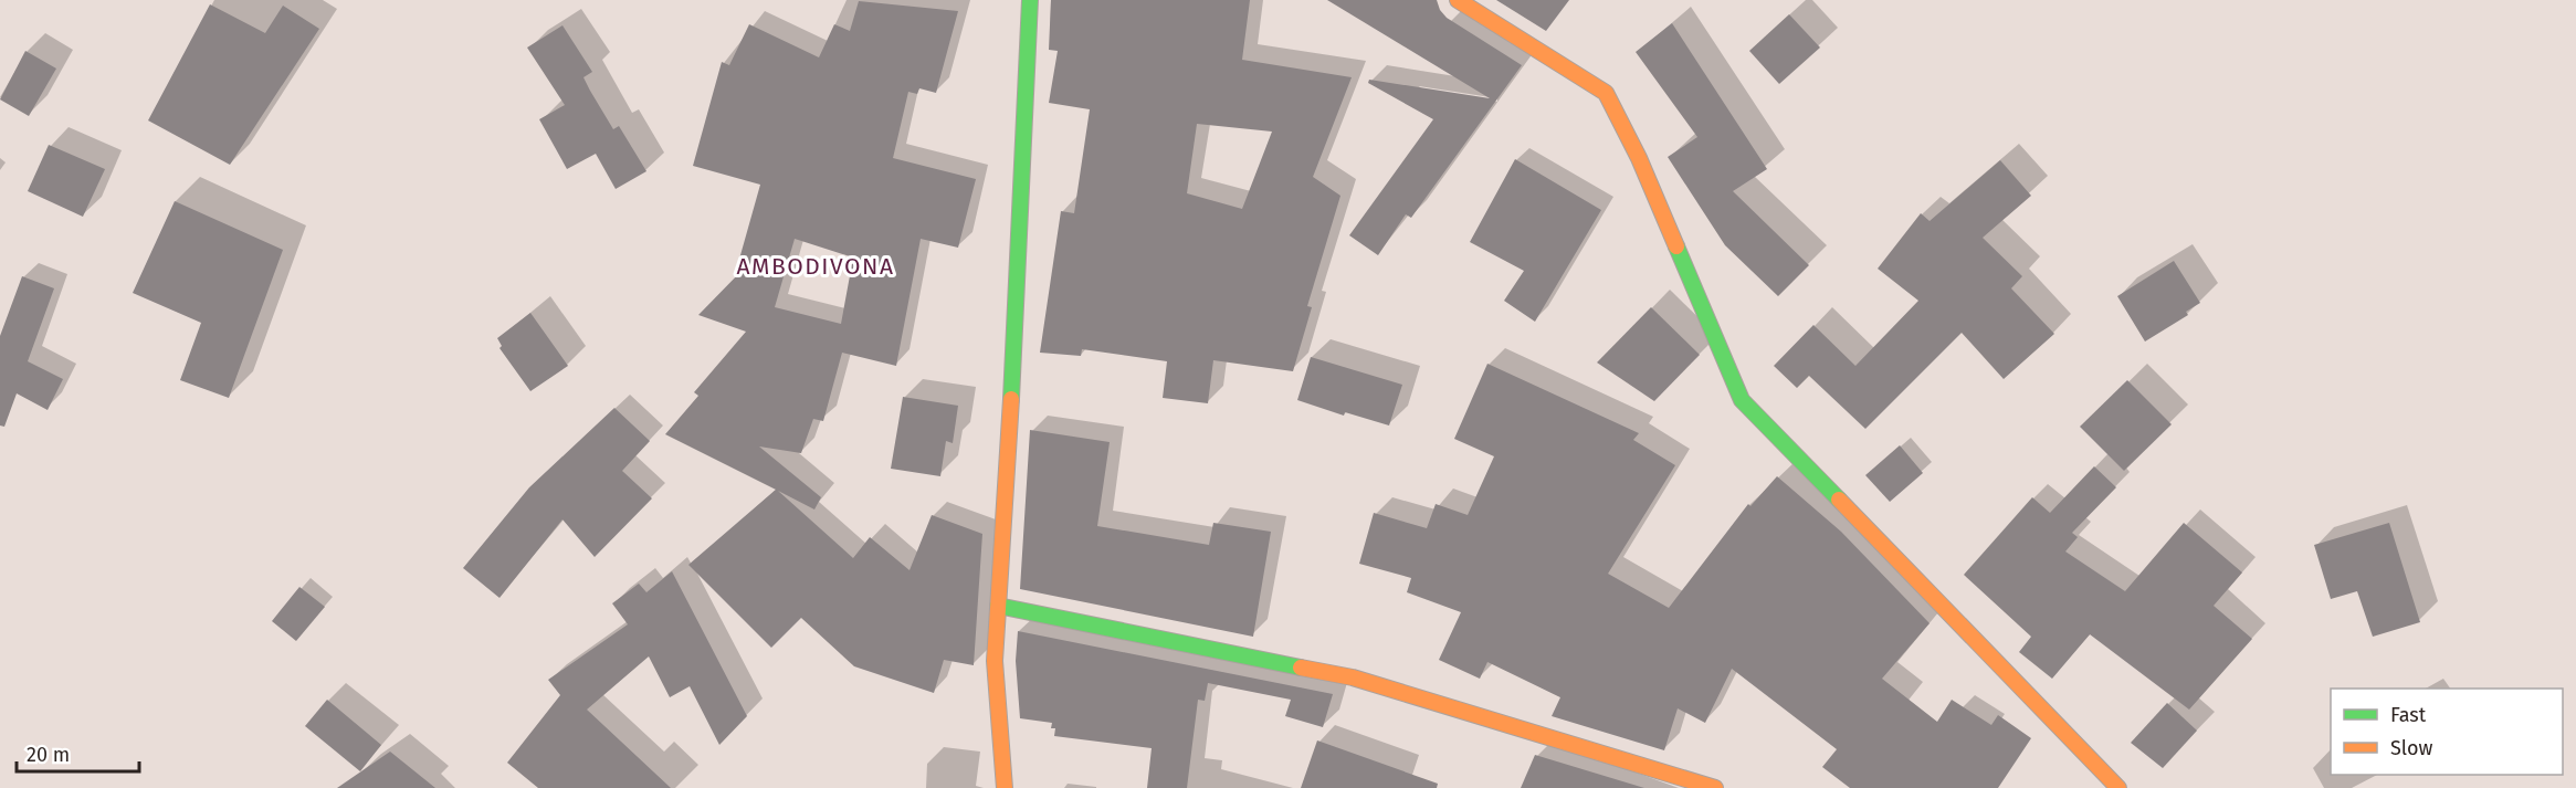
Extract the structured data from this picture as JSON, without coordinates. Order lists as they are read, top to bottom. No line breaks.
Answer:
{"districts":["AMBODIVONA"],"legend":["Fast","Slow"],"scale_bar":"20 m"}
